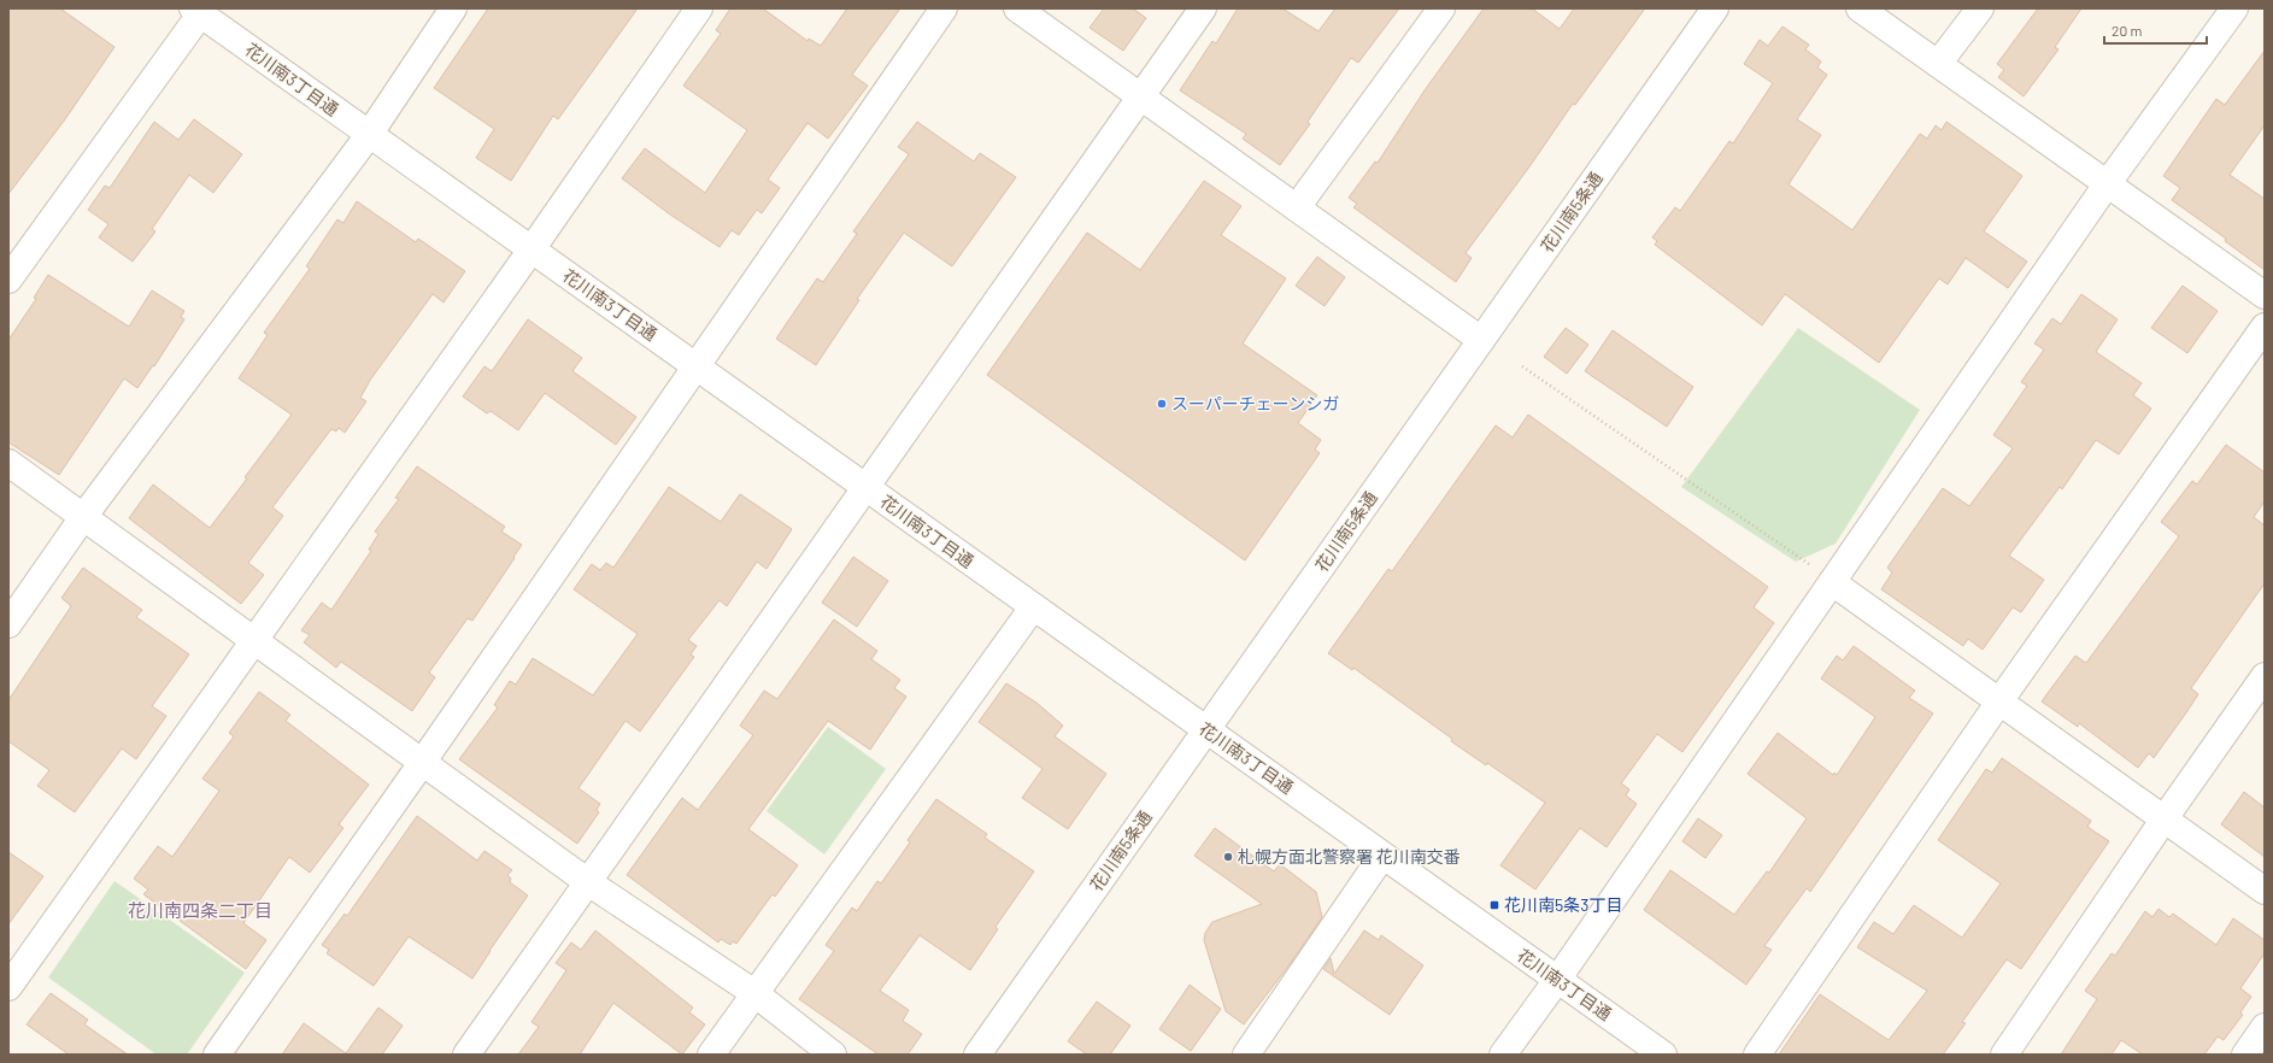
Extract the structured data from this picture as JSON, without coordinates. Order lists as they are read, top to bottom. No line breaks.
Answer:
{"streets":{"street":["花川南3丁目通","花川南5条通"]},"crossings":[["花川南3丁目通","花川南5条通"]],"districts":["花川南四条二丁目"],"places":{"other":["スーパーチェーンシガ","札幌方面北警察署 花川南交番"],"transit":["花川南5条3丁目"]},"scale_bar":"20 m"}
